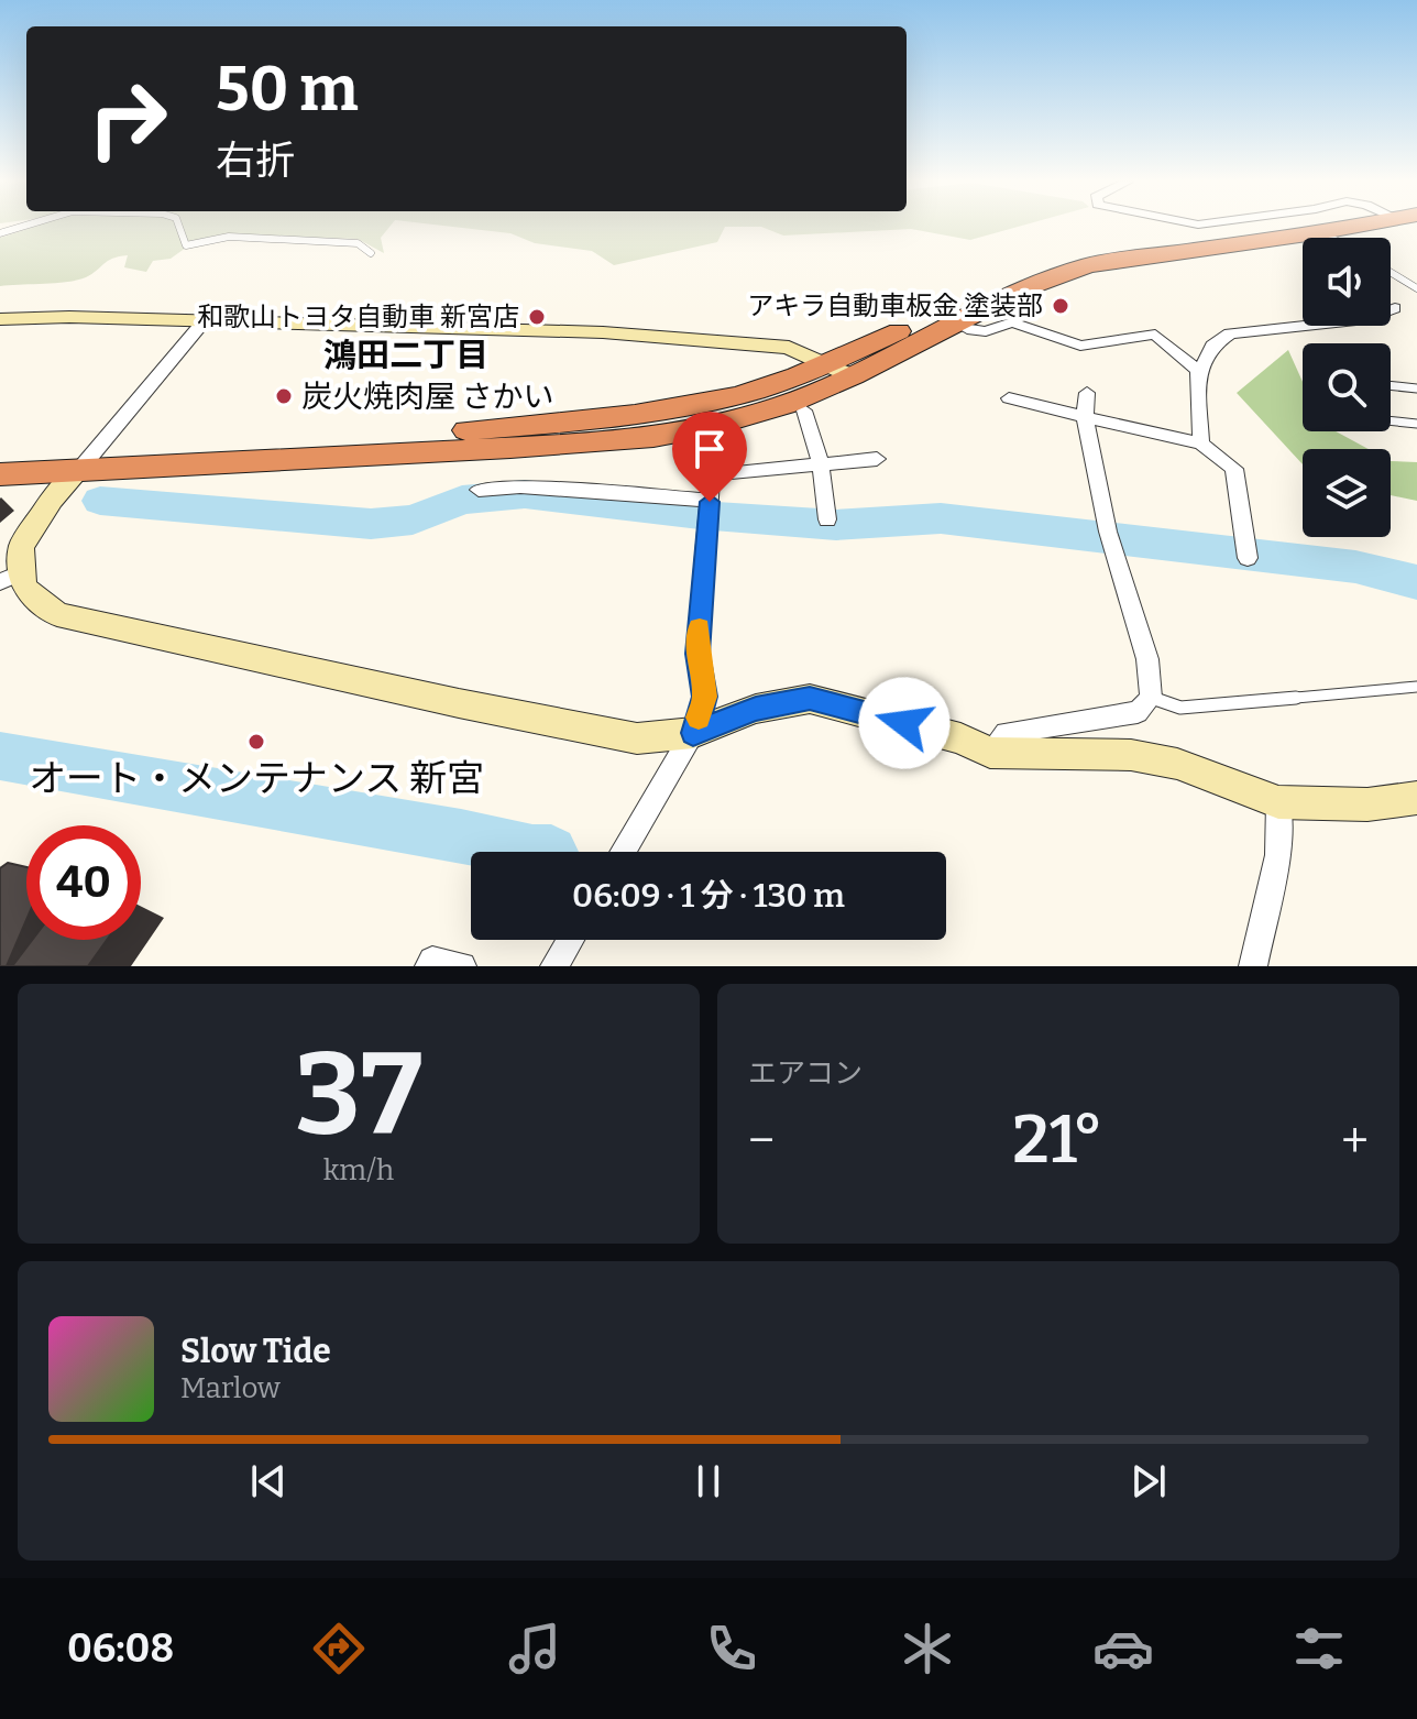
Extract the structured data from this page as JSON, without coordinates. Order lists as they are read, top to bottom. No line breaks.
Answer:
{"districts":["鴻田二丁目"],"places":["アキラ自動車板金 塗装部","和歌山トヨタ自動車 新宮店","炭火焼肉屋 さかい","オート・メンテナンス 新宮"],"page":{"turn":["50 m","右折"],"limit":"40","trip":"06:09 · 1 分 · 130 m","tile":[["37","km/h"],"エアコン"],"heat":["−","21°","+"],"song":["Slow Tide","Marlow"],"tabs":"06:08"}}
